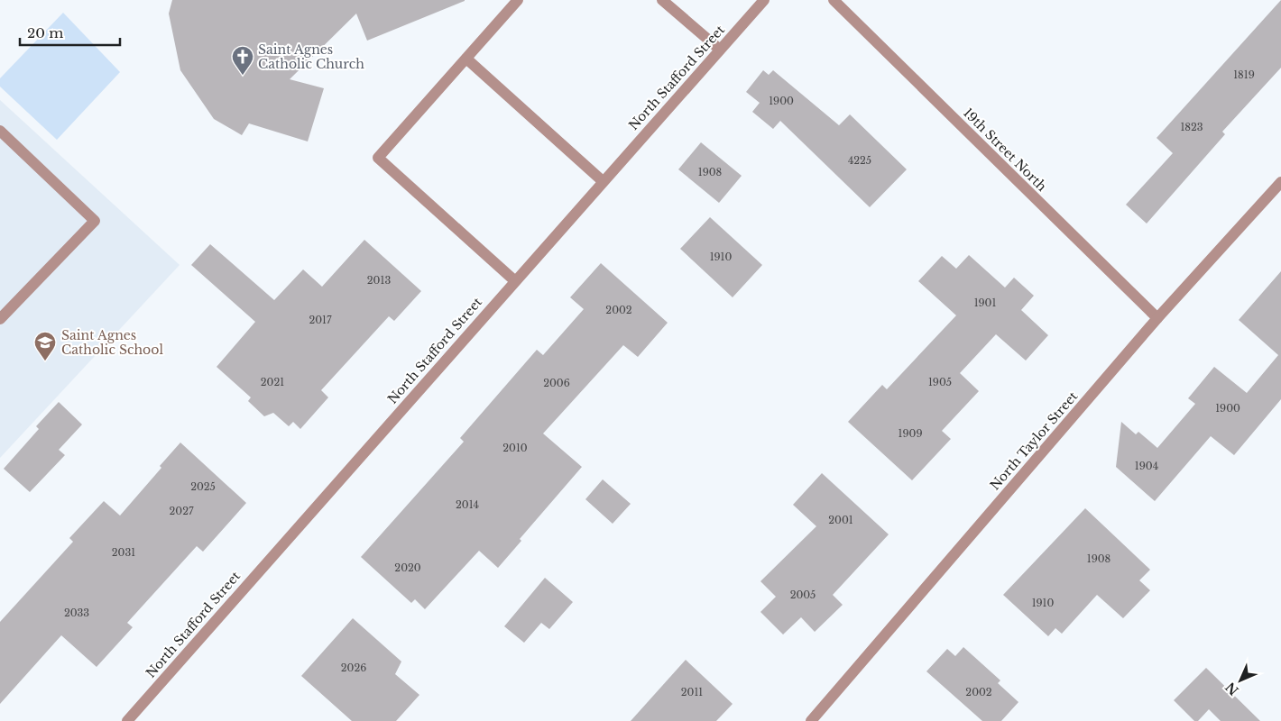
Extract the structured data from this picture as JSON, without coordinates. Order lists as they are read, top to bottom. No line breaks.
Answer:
{"streets":{"street":["North Stafford Street","19th Street North","North Taylor Street"]},"crossings":[["19th Street North","North Taylor Street"]],"places":{"church":["Saint Agnes Catholic Church"],"school or university":["Saint Agnes Catholic School"]},"house_numbers":["1819","1900","1823","4225","1908","1910","2013","1901","2002","2017","2021","1905","2006","1900","1909","2010","1904","2025","2014","2027","2001","2031","1908","2020","2005","1910","2033","2026","2011","2002"],"scale_bar":"20 m","north":"bottom left"}
